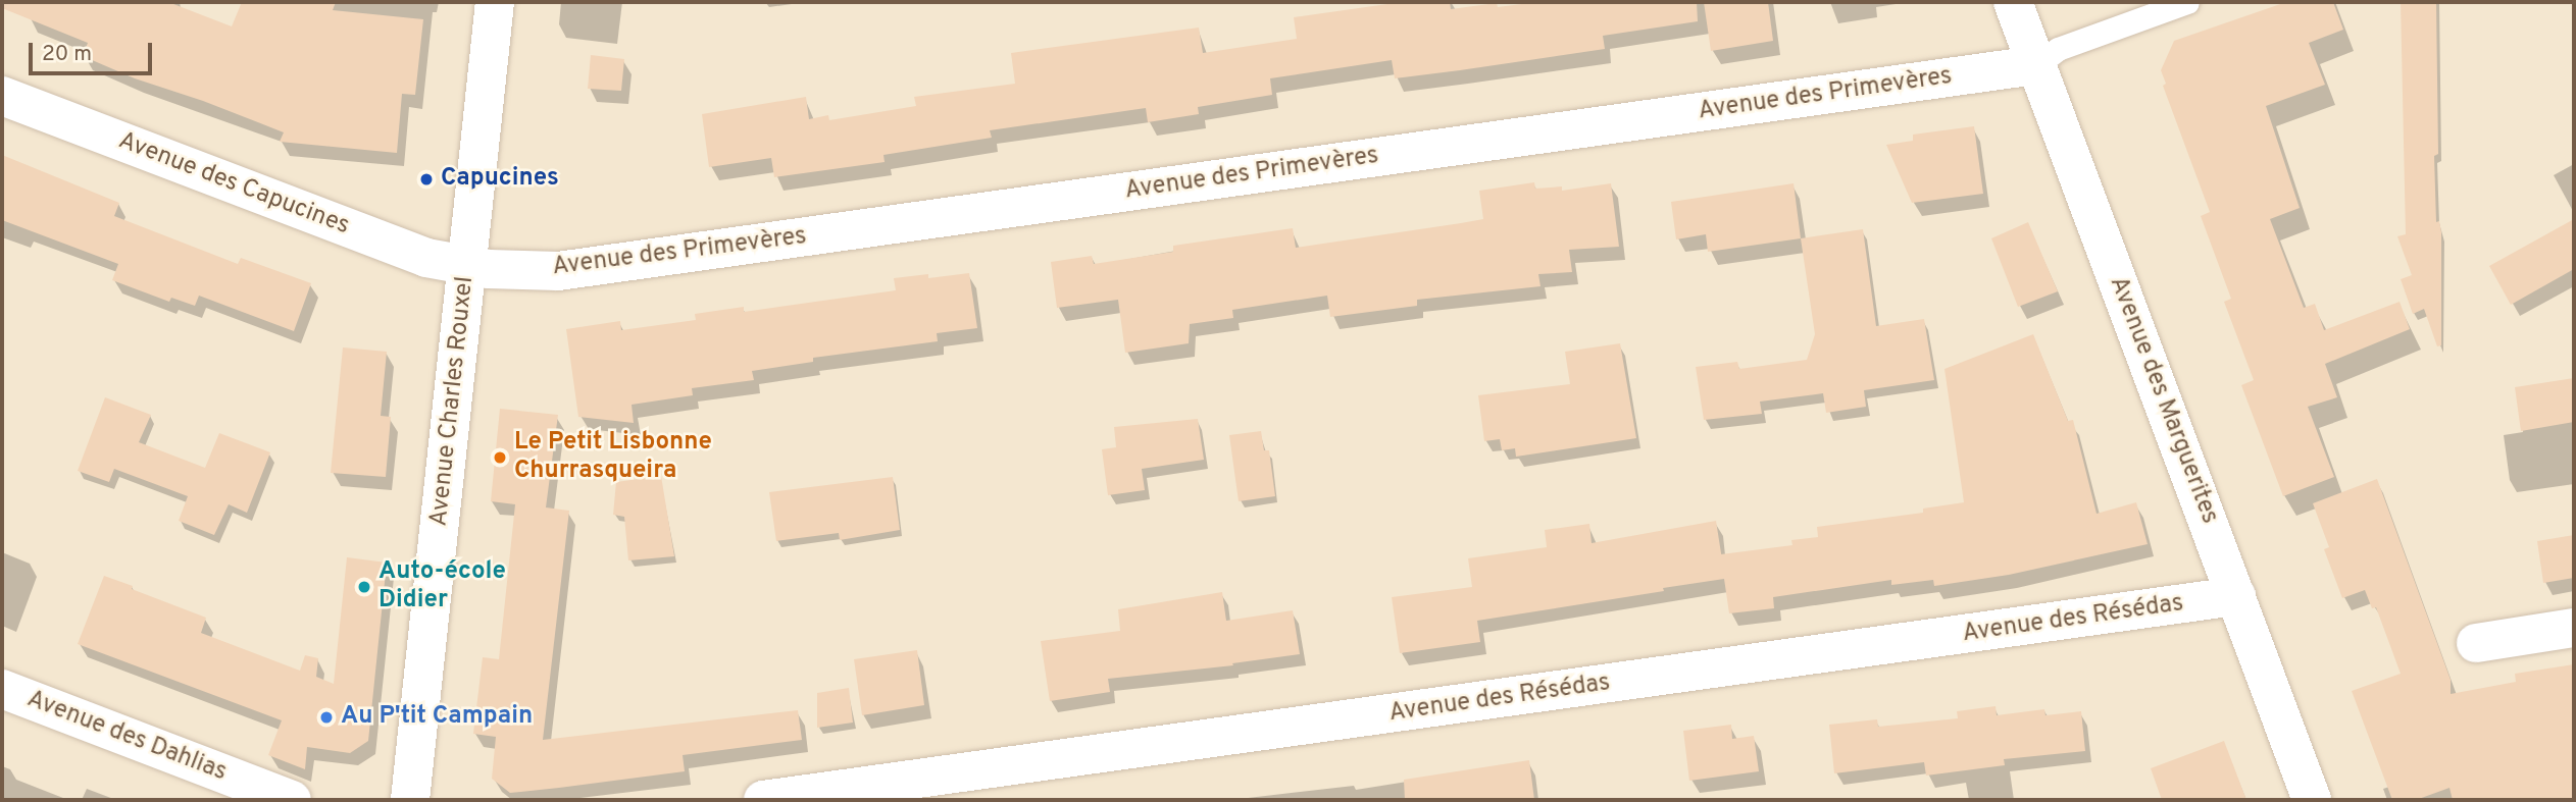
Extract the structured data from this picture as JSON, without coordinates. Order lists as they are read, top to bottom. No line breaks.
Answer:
{"streets":{"street":["Avenue des Primevères","Avenue des Capucines","Avenue des Marguerites","Avenue Charles Rouxel","Avenue des Résédas","Avenue des Dahlias"]},"crossings":[["Avenue des Primevères","Avenue des Capucines"],["Avenue des Primevères","Avenue des Marguerites"],["Avenue des Primevères","Avenue Charles Rouxel"],["Avenue des Capucines","Avenue Charles Rouxel"],["Avenue des Marguerites","Avenue des Résédas"]],"places":["Capucines","Le Petit Lisbonne Churrasqueira","Auto-école Didier","Au P'tit Campain"],"scale_bar":"20 m"}
